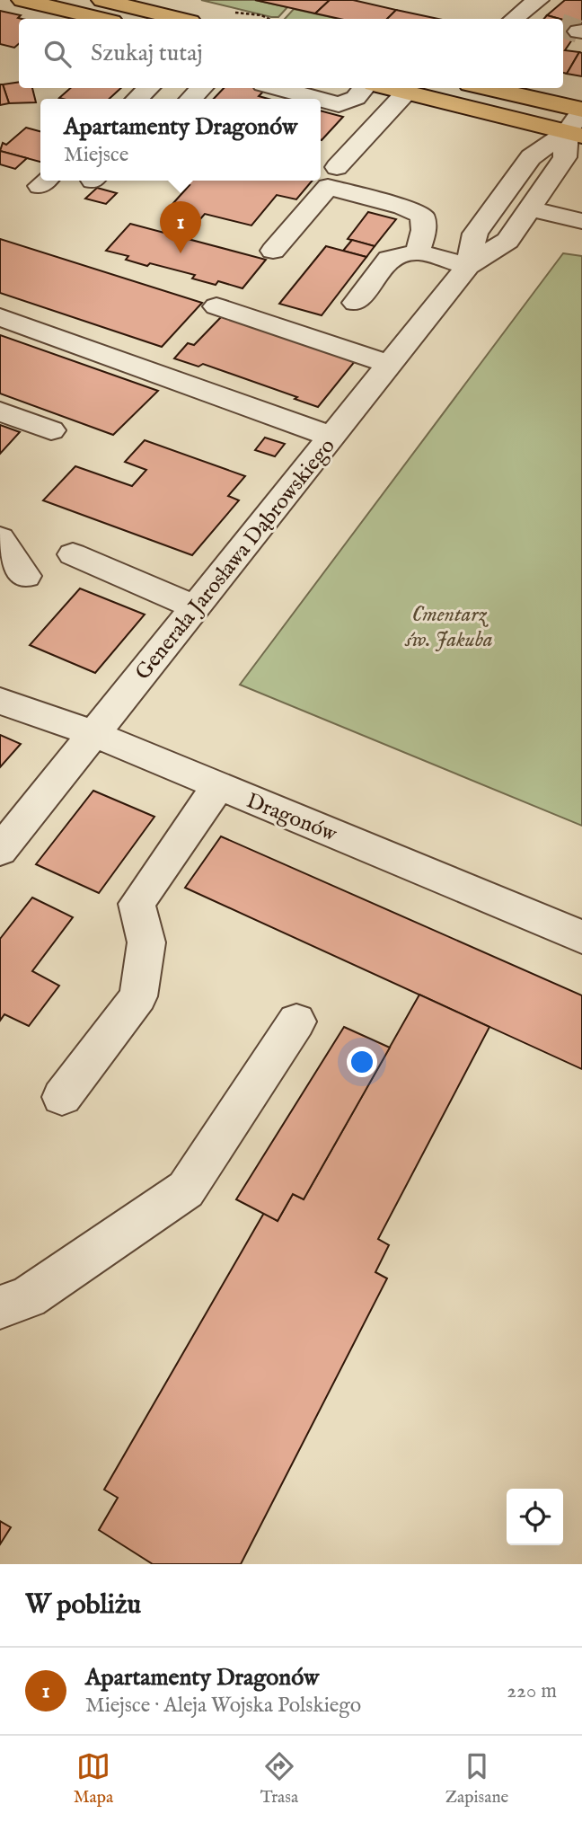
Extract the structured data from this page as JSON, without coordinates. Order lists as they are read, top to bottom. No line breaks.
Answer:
{"streets":{"street":["Generała Jarosława Dąbrowskiego","Dragonów"]},"crossings":[["Generała Jarosława Dąbrowskiego","Dragonów"]],"parks":["Cmentarz św. Jakuba"],"page":{"search":"Szukaj tutaj","popup":["Apartamenty Dragonów","Miejsce"],"pins":"1","heading":"W pobliżu","list":[{"mark":"1","name":"Apartamenty Dragonów","note":"Miejsce · Aleja Wojska Polskiego","value":"220 m"}],"nav":["Mapa","Trasa","Zapisane"]}}
